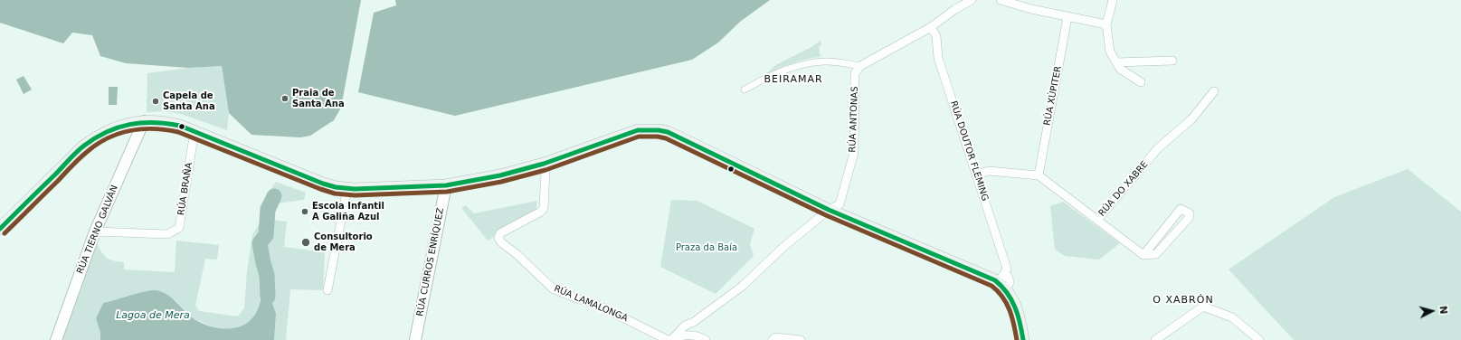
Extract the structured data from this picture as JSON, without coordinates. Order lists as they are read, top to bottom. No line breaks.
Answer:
{"streets":{"main road":["RÚA DOUTOR FLEMING"],"street":["RÚA XÚPITER","RÚA ANTONAS","RÚA BRAÑA","RÚA DO XABRE","RÚA TIERNO GALVÁN","RÚA CURROS ENRÍQUEZ","RÚA LAMALONGA"]},"crossings":[["RÚA XÚPITER","RÚA DO XABRE"],["RÚA ANTONAS","RÚA LAMALONGA"],["RÚA BRAÑA","RÚA TIERNO GALVÁN"]],"districts":["BEIRAMAR","O XABRÓN"],"water":["Lagoa de Mera"],"parks":["Praza da Baía"],"places":["Praia de Santa Ana","Capela de Santa Ana","Escola Infantil A Galiña Azul","Consultorio de Mera"],"north":"right"}
